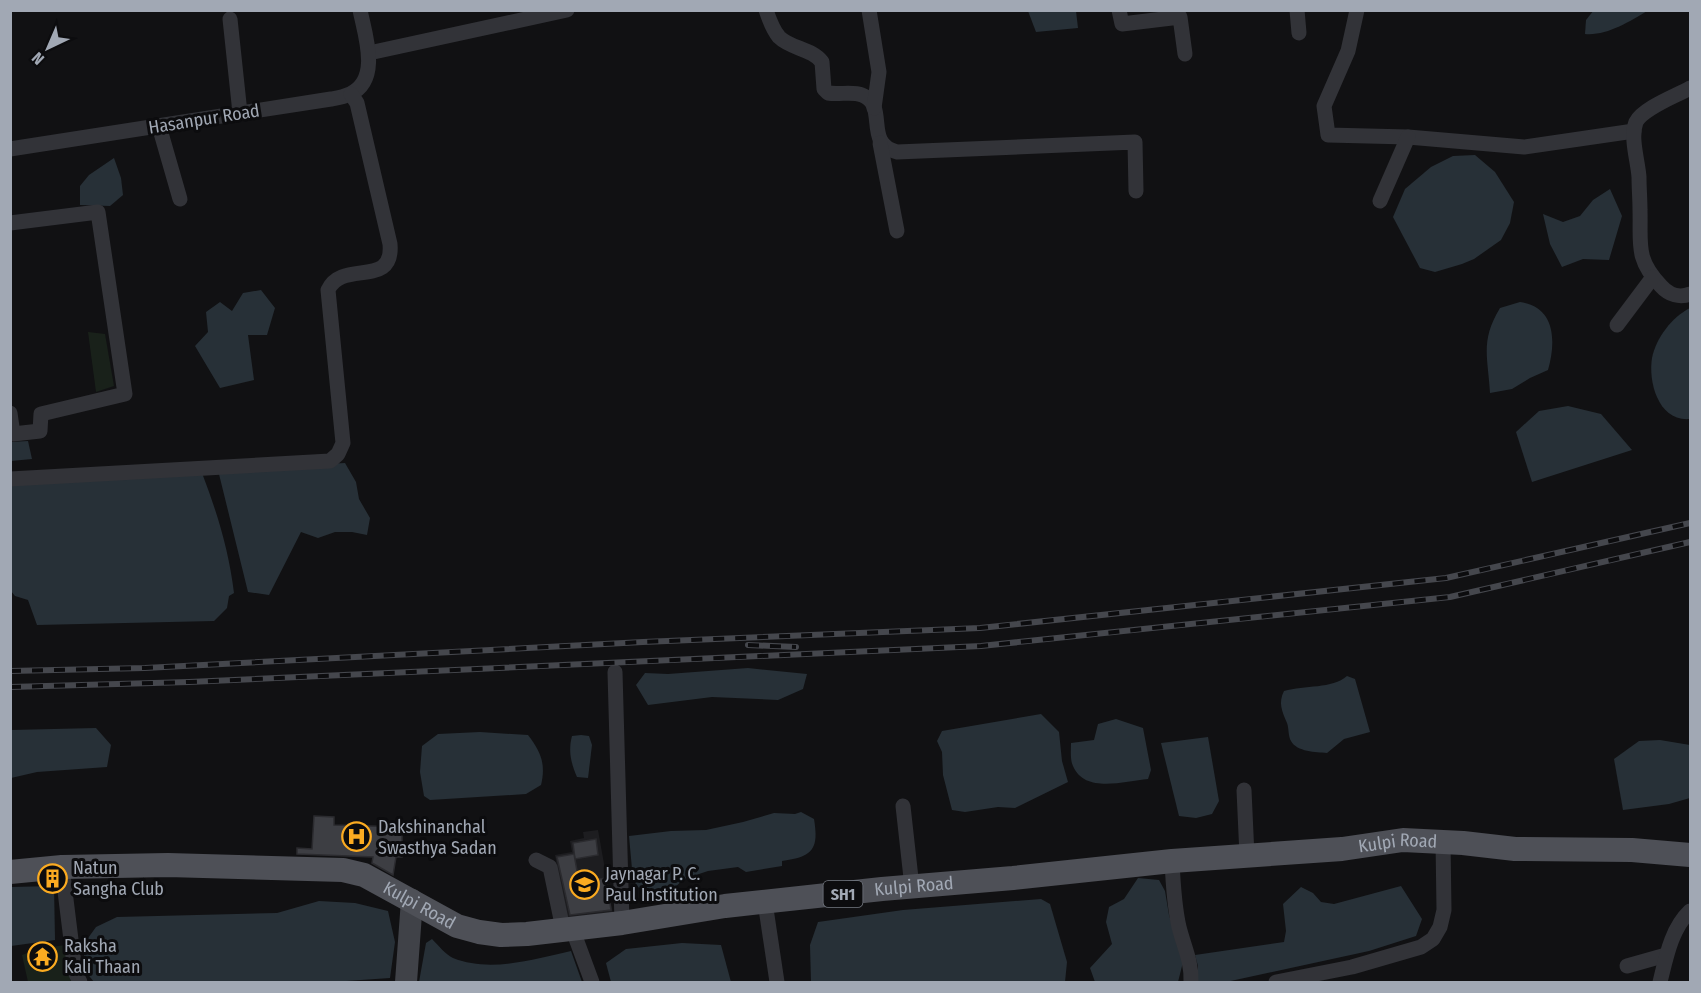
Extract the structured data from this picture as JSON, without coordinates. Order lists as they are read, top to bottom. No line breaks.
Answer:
{"streets":{"main road":["Kulpi Road","SH1"],"street":["Hasanpur Road"]},"places":{"hospital":["Dakshinanchal Swasthya Sadan"],"building":["Natun Sangha Club"],"school or university":["Jaynagar P. C. Paul Institution"],"temple":["Raksha Kali Thaan"]},"north":"bottom left"}
